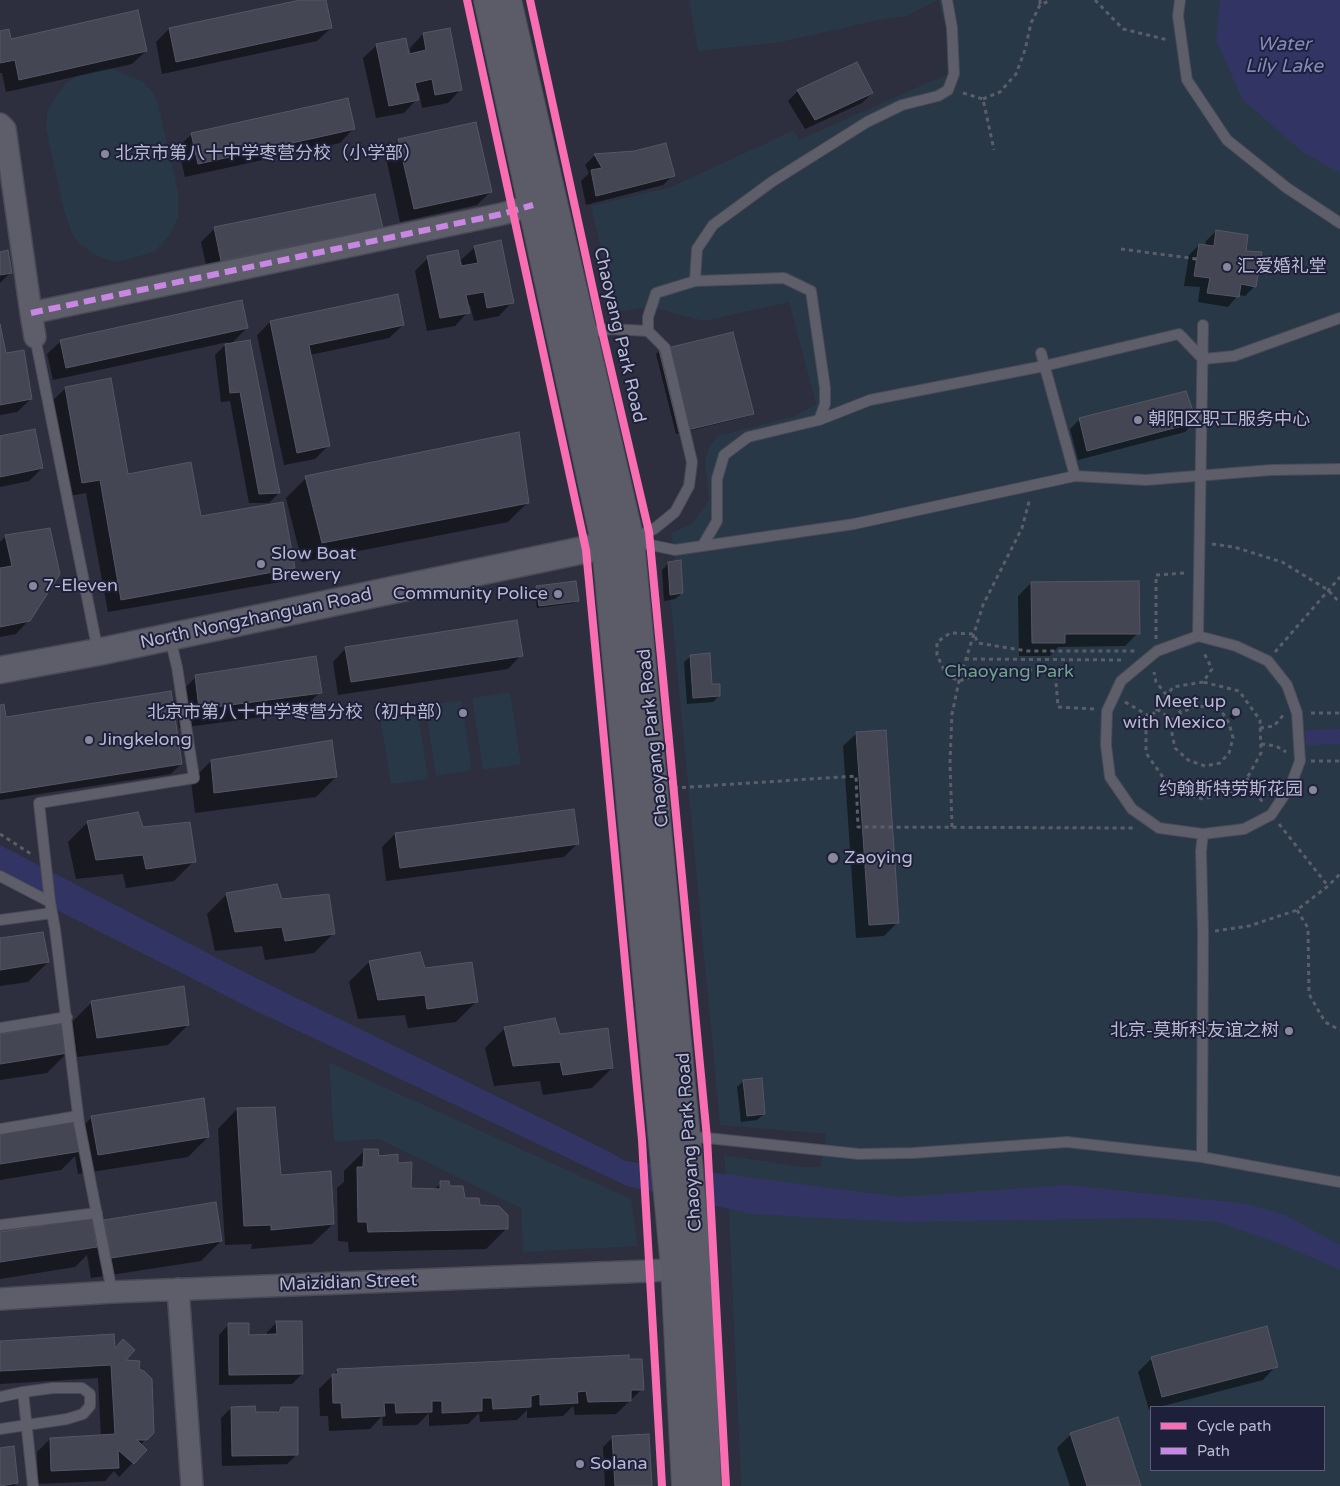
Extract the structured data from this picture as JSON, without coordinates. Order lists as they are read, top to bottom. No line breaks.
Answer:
{"streets":{"main road":["Chaoyang Park Road"],"street":["North Nongzhanguan Road","Maizidian Street"]},"crossings":[["Chaoyang Park Road","North Nongzhanguan Road"],["Chaoyang Park Road","Maizidian Street"]],"water":["Water Lily Lake"],"parks":["Chaoyang Park"],"places":["北京市第八十中学枣营分校（小学部）","汇爱婚礼堂","朝阳区职工服务中心","Slow Boat Brewery","7-Eleven","Community Police","Meet up with Mexico","北京市第八十中学枣营分校（初中部）","Jingkelong","约翰斯特劳斯花园","Zaoying","北京-莫斯科友谊之树","Solana"],"legend":["Cycle path","Path"]}
